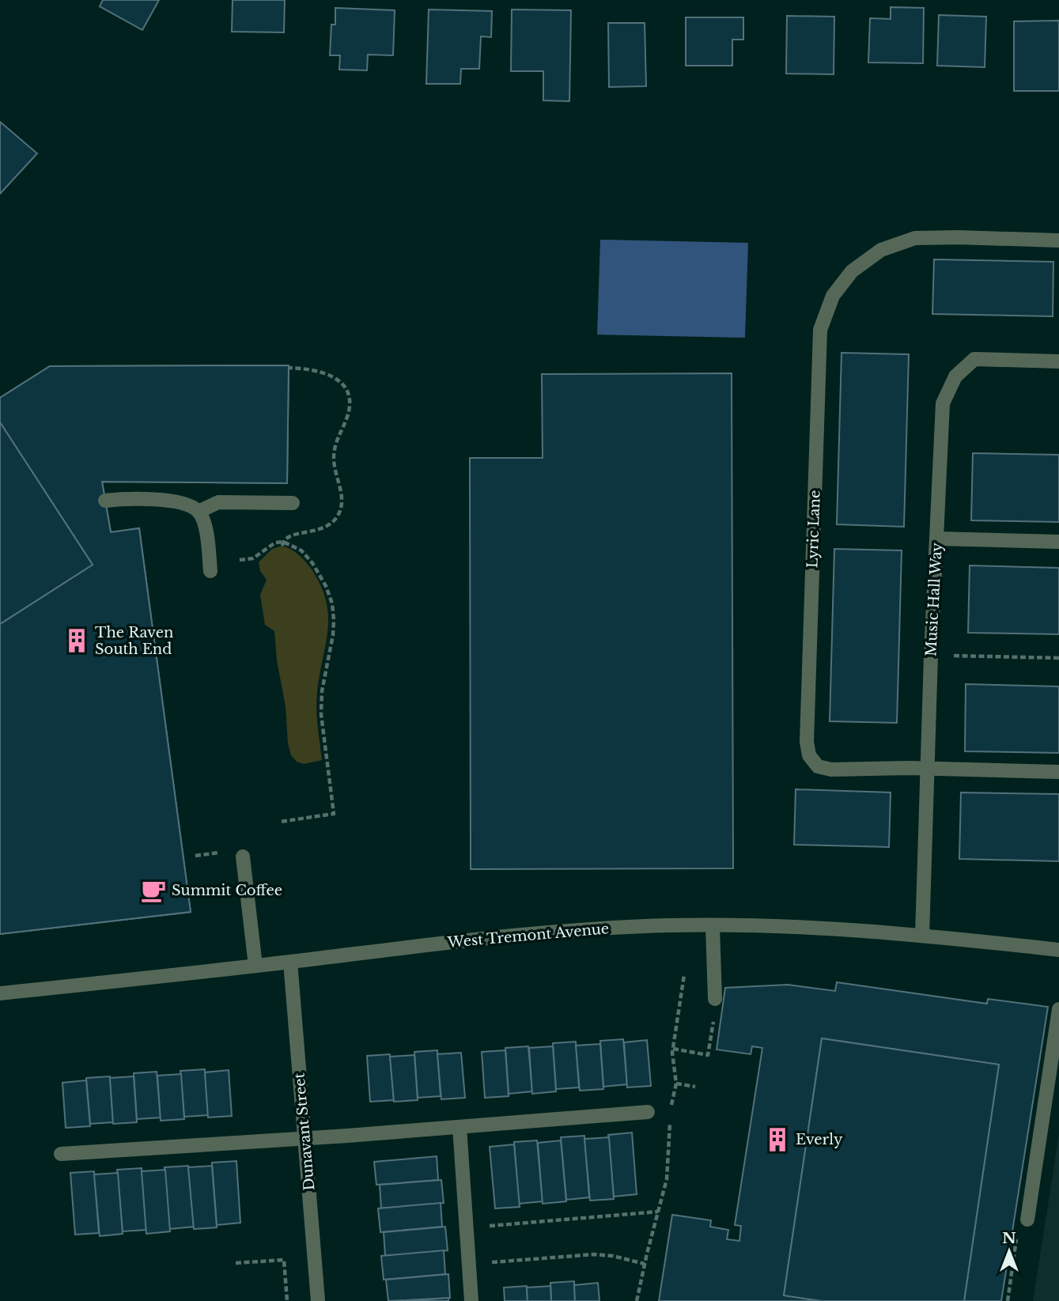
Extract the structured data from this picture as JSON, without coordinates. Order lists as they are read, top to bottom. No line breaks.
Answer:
{"streets":{"street":["Lyric Lane","Music Hall Way","West Tremont Avenue","Dunavant Street"]},"crossings":[["Lyric Lane","Music Hall Way"],["Music Hall Way","West Tremont Avenue"],["West Tremont Avenue","Dunavant Street"]],"places":{"building":["The Raven South End","Everly"],"cafe":["Summit Coffee"]},"north":"top"}
